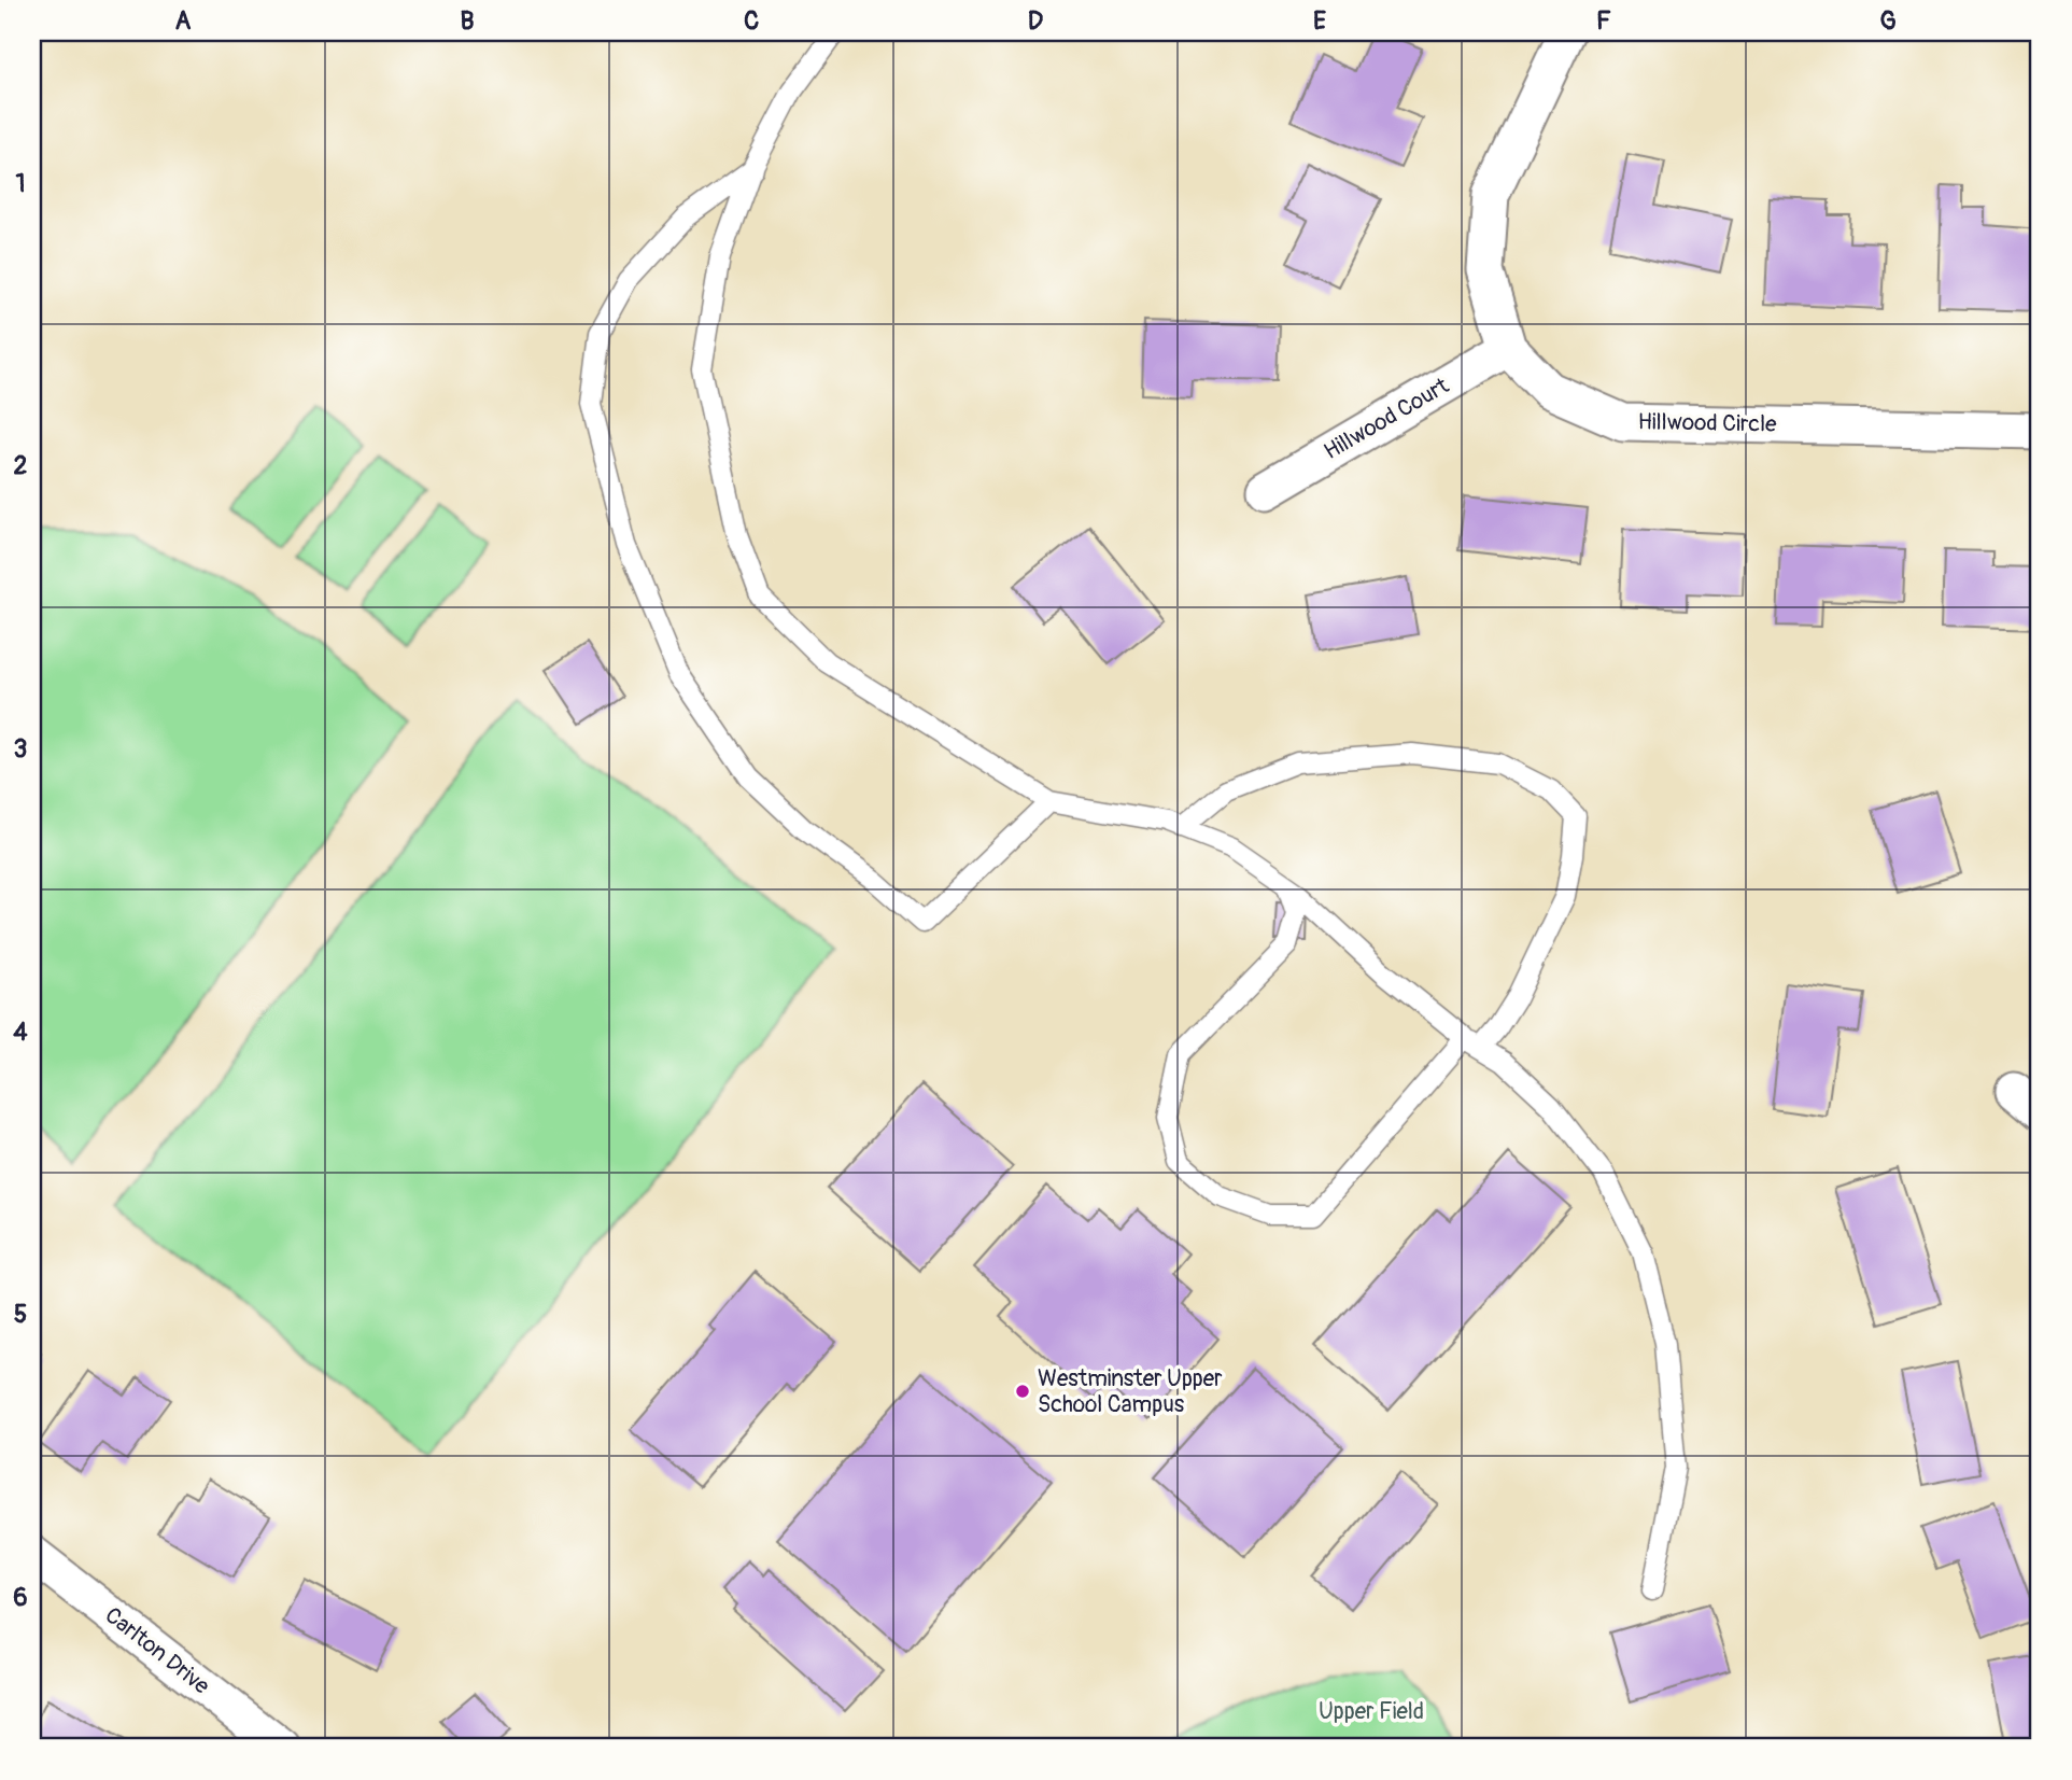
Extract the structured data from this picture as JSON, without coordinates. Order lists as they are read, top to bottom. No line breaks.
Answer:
{"streets":{"street":["Hillwood Court","Hillwood Circle","Carlton Drive"]},"crossings":[["Hillwood Court","Hillwood Circle"]],"parks":["Upper Field"],"places":["Westminster Upper School Campus"],"grid":{"columns":["A","B","C","D","E","F","G"],"rows":["1","2","3","4","5","6"]}}
